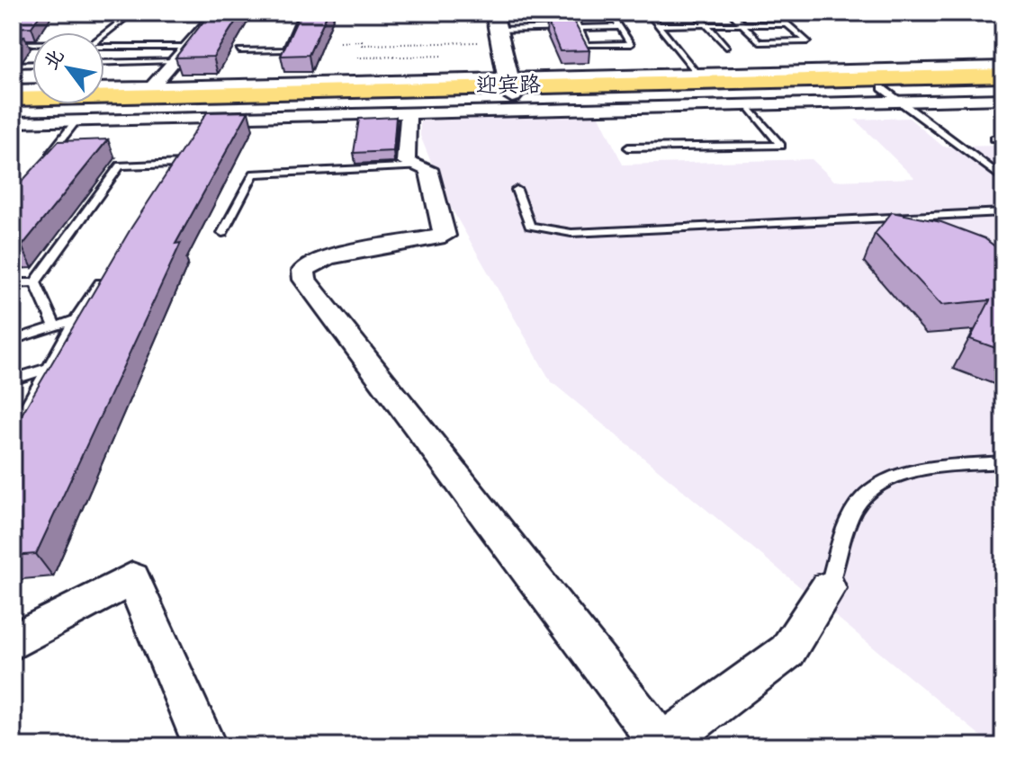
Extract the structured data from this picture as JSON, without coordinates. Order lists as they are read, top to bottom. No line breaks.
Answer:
{"streets":{"main road":["迎宾路"]},"north":"top left"}
